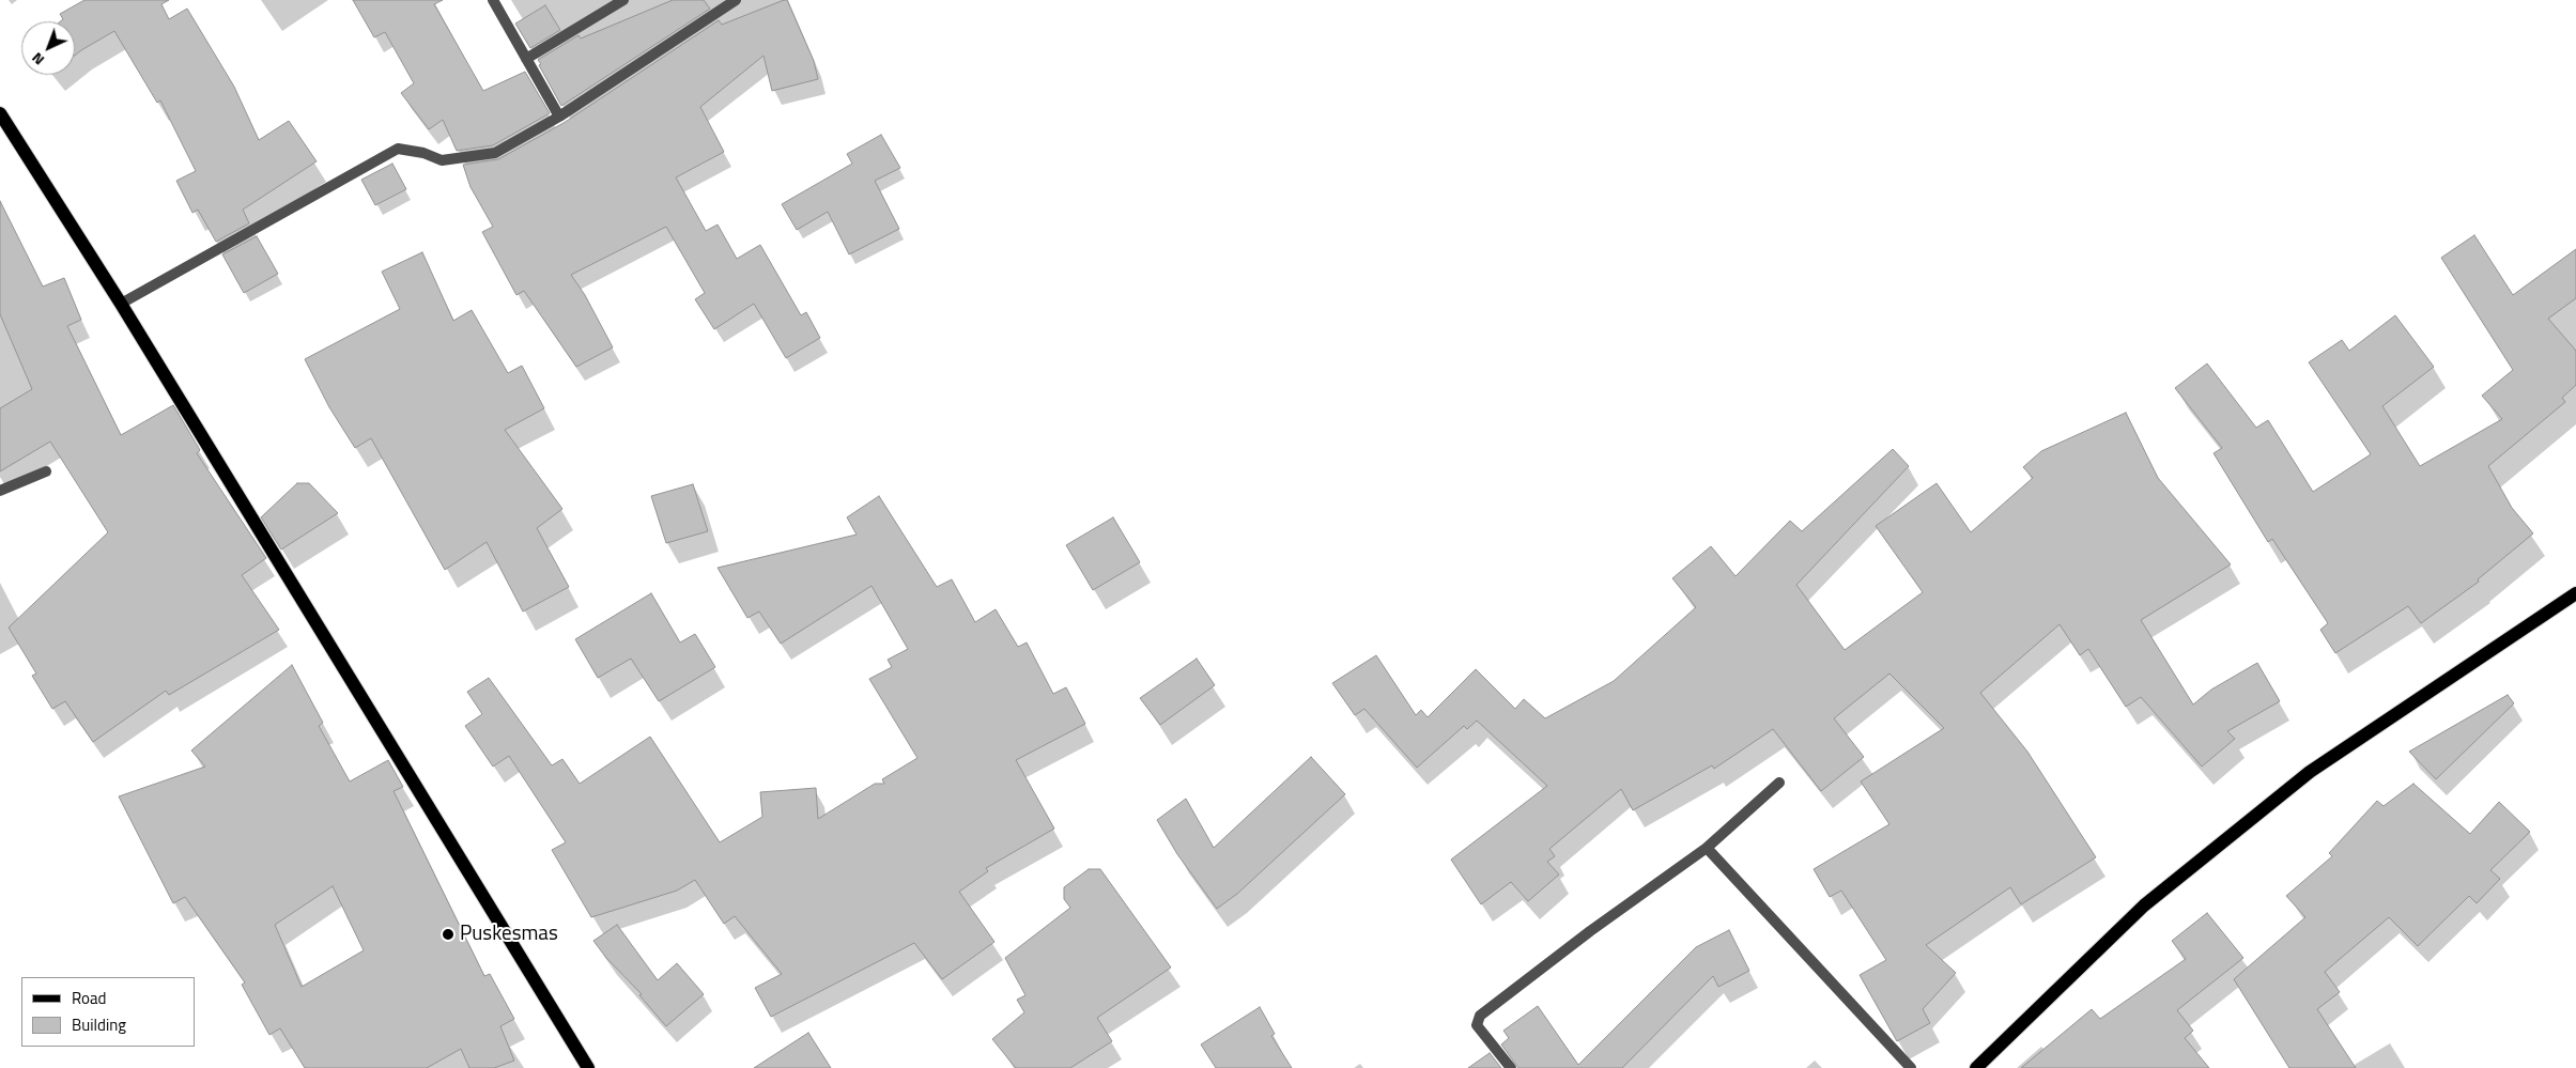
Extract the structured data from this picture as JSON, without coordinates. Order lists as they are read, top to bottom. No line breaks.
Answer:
{"places":["Puskesmas"],"legend":["Road","Building"],"north":"bottom left"}
